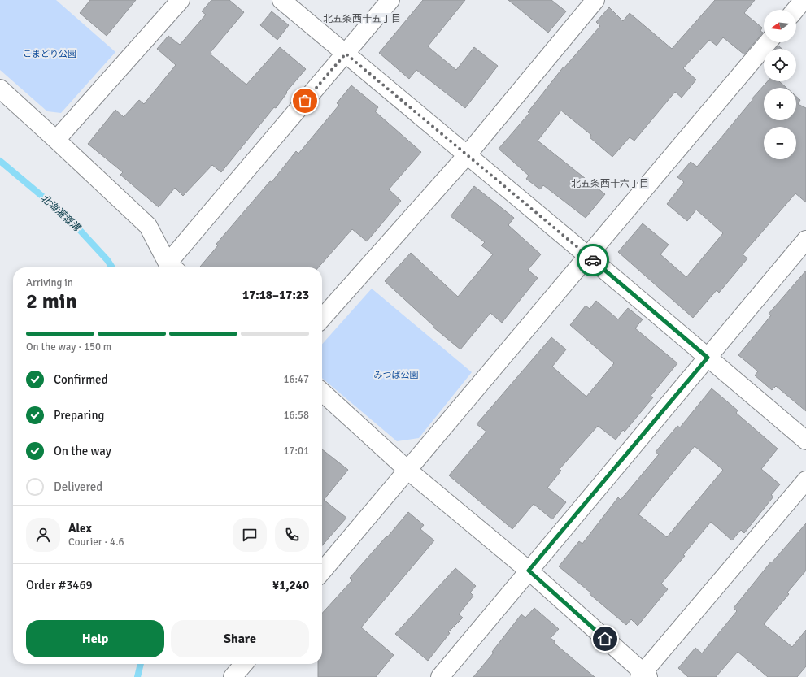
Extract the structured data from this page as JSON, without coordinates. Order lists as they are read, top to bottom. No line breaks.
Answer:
{"districts":["北五条西十五丁目","北五条西十六丁目"],"water":["北海灌漑溝"],"parks":["こまどり公園","みつば公園"],"north":"left","page":{"map_buttons":["+","−"],"heading":["2 min","Arriving in","17:18–17:23"],"panel":["Alex","Courier · 4.6","Order #3469","¥1,240"],"bar":"On the way · 150 m","list":[["Confirmed","16:47"],["Preparing","16:58"],["On the way","17:01"],"Delivered"],"buttons":["Help","Share"]}}
